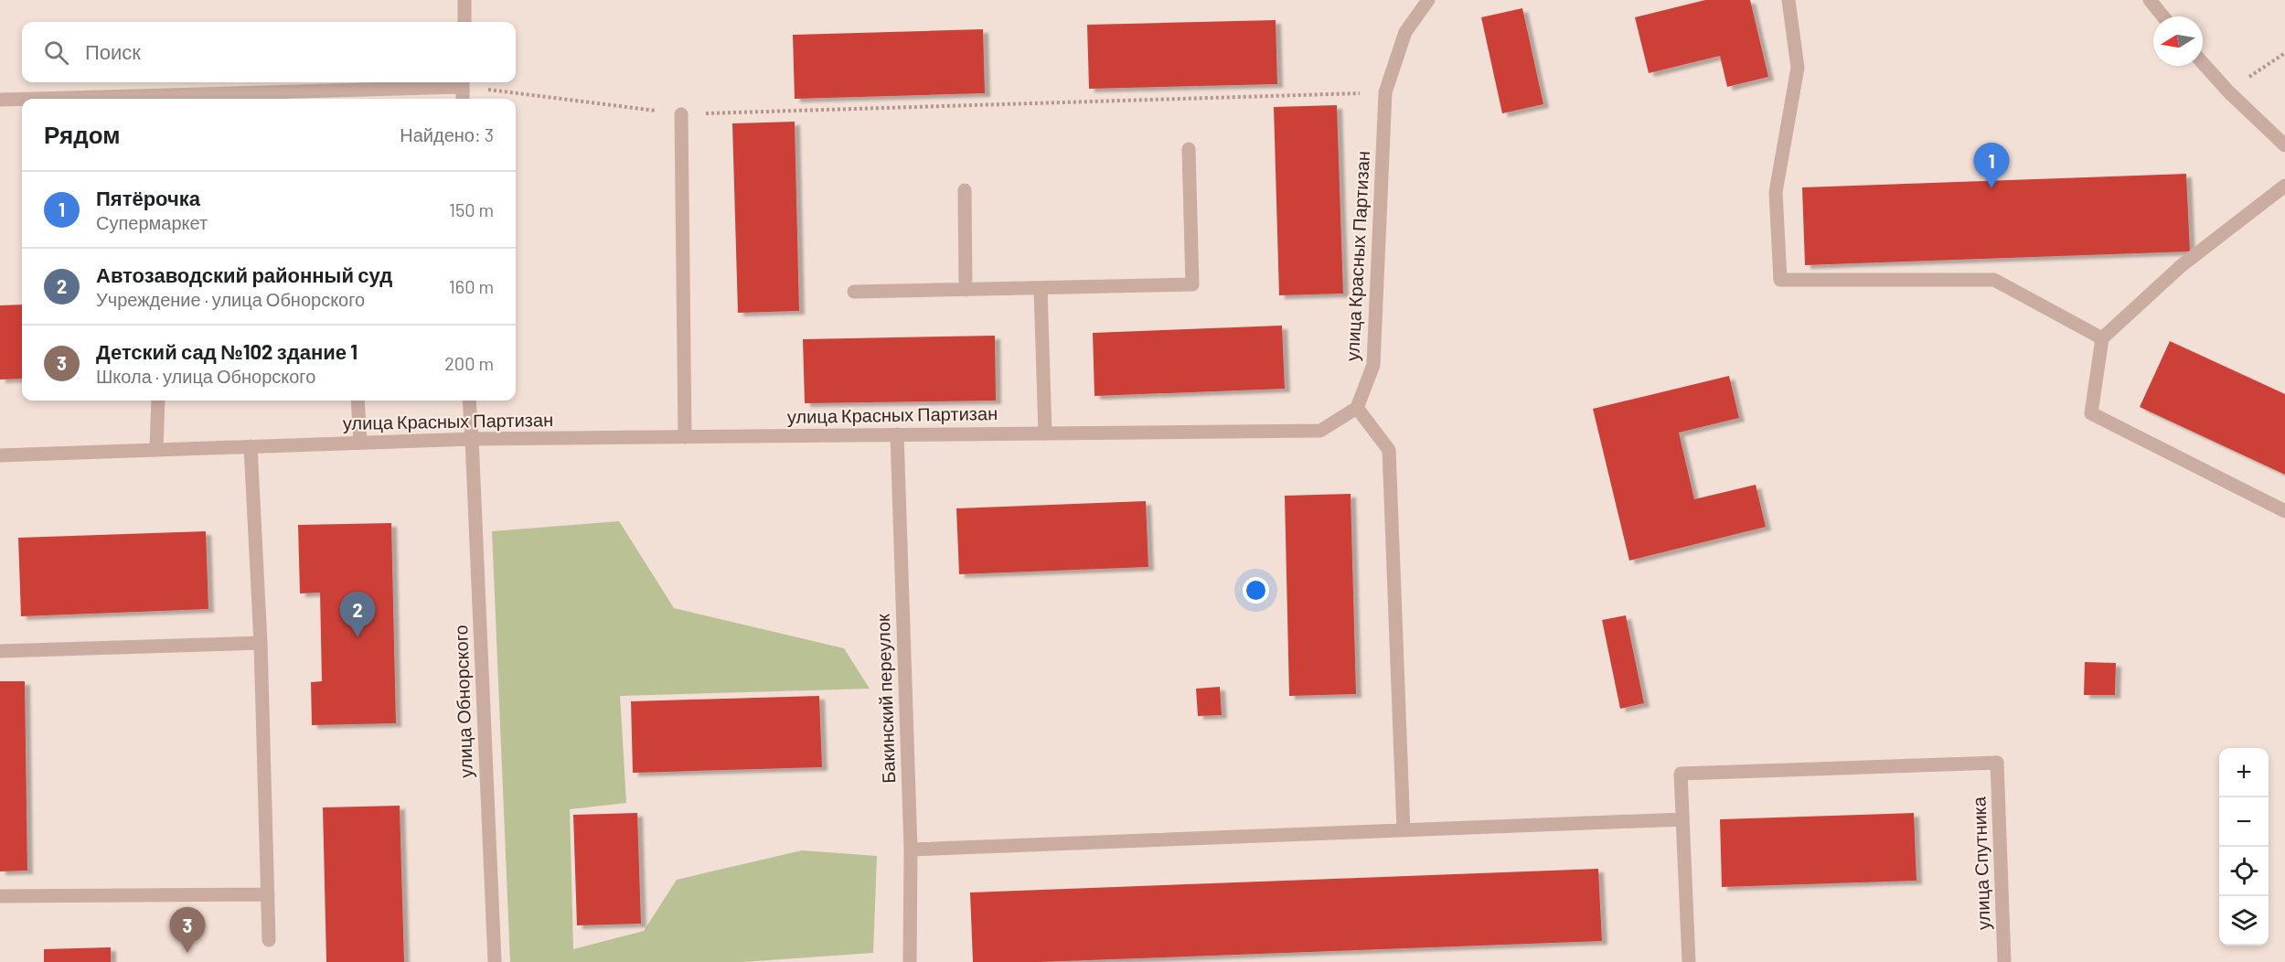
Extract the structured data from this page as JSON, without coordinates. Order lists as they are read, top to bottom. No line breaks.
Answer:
{"streets":{"street":["улица Красных Партизан","Бакинский переулок","улица Обнорского","улица Спутника"]},"crossings":[["улица Красных Партизан","Бакинский переулок"],["улица Красных Партизан","улица Обнорского"]],"north":"left","page":{"search":"Поиск","heading":["Рядом","Найдено: 3"],"pins":["1","2","3"],"list":[{"mark":"1","name":"Пятёрочка","note":"Супермаркет","value":"150 m"},{"mark":"2","name":"Автозаводский районный суд","note":"Учреждение · улица Обнорского","value":"160 m"},{"mark":"3","name":"Детский сад №102 здание 1","note":"Школа · улица Обнорского","value":"200 m"}],"map_buttons":["+","−"]}}
